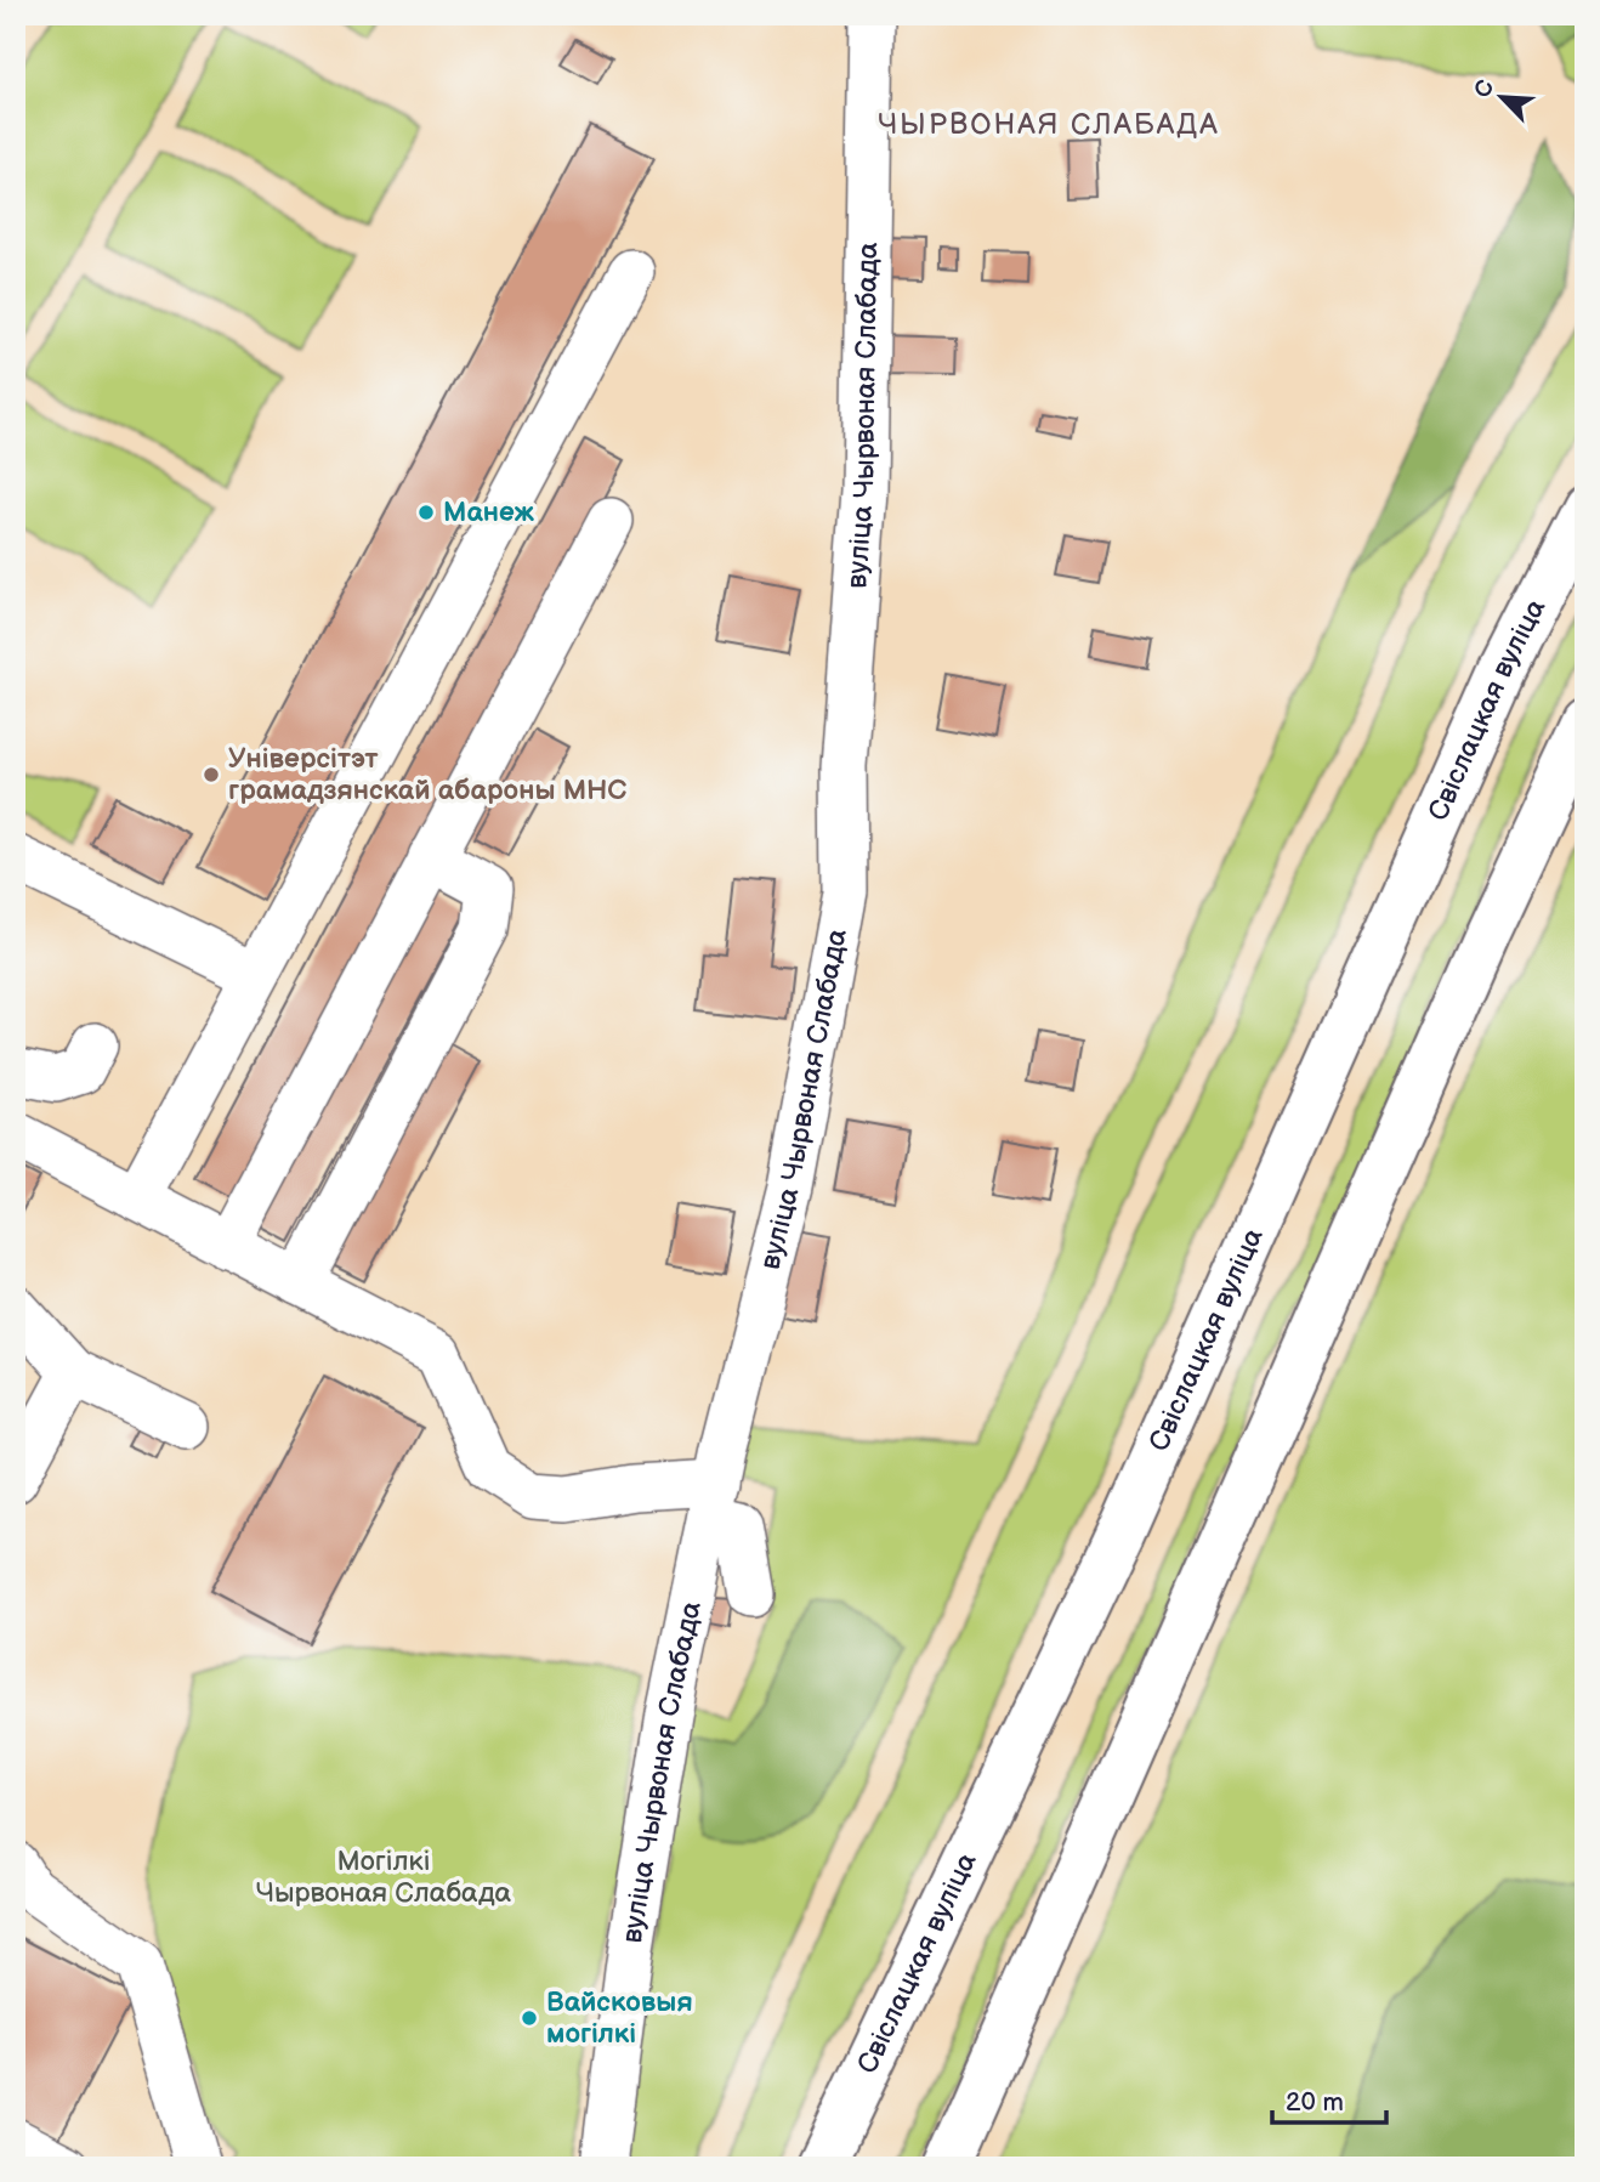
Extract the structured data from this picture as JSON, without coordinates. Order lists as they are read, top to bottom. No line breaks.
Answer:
{"streets":{"main road":["Свіслацкая вуліца"],"street":["вуліца Чырвоная Слабада"]},"districts":["ЧЫРВОНАЯ СЛАБАДА"],"parks":["Могілкі Чырвоная Слабада"],"places":["Манеж","Універсітэт грамадзянскай абароны МНС","Вайсковыя могілкі"],"scale_bar":"20 m","north":"top left"}
